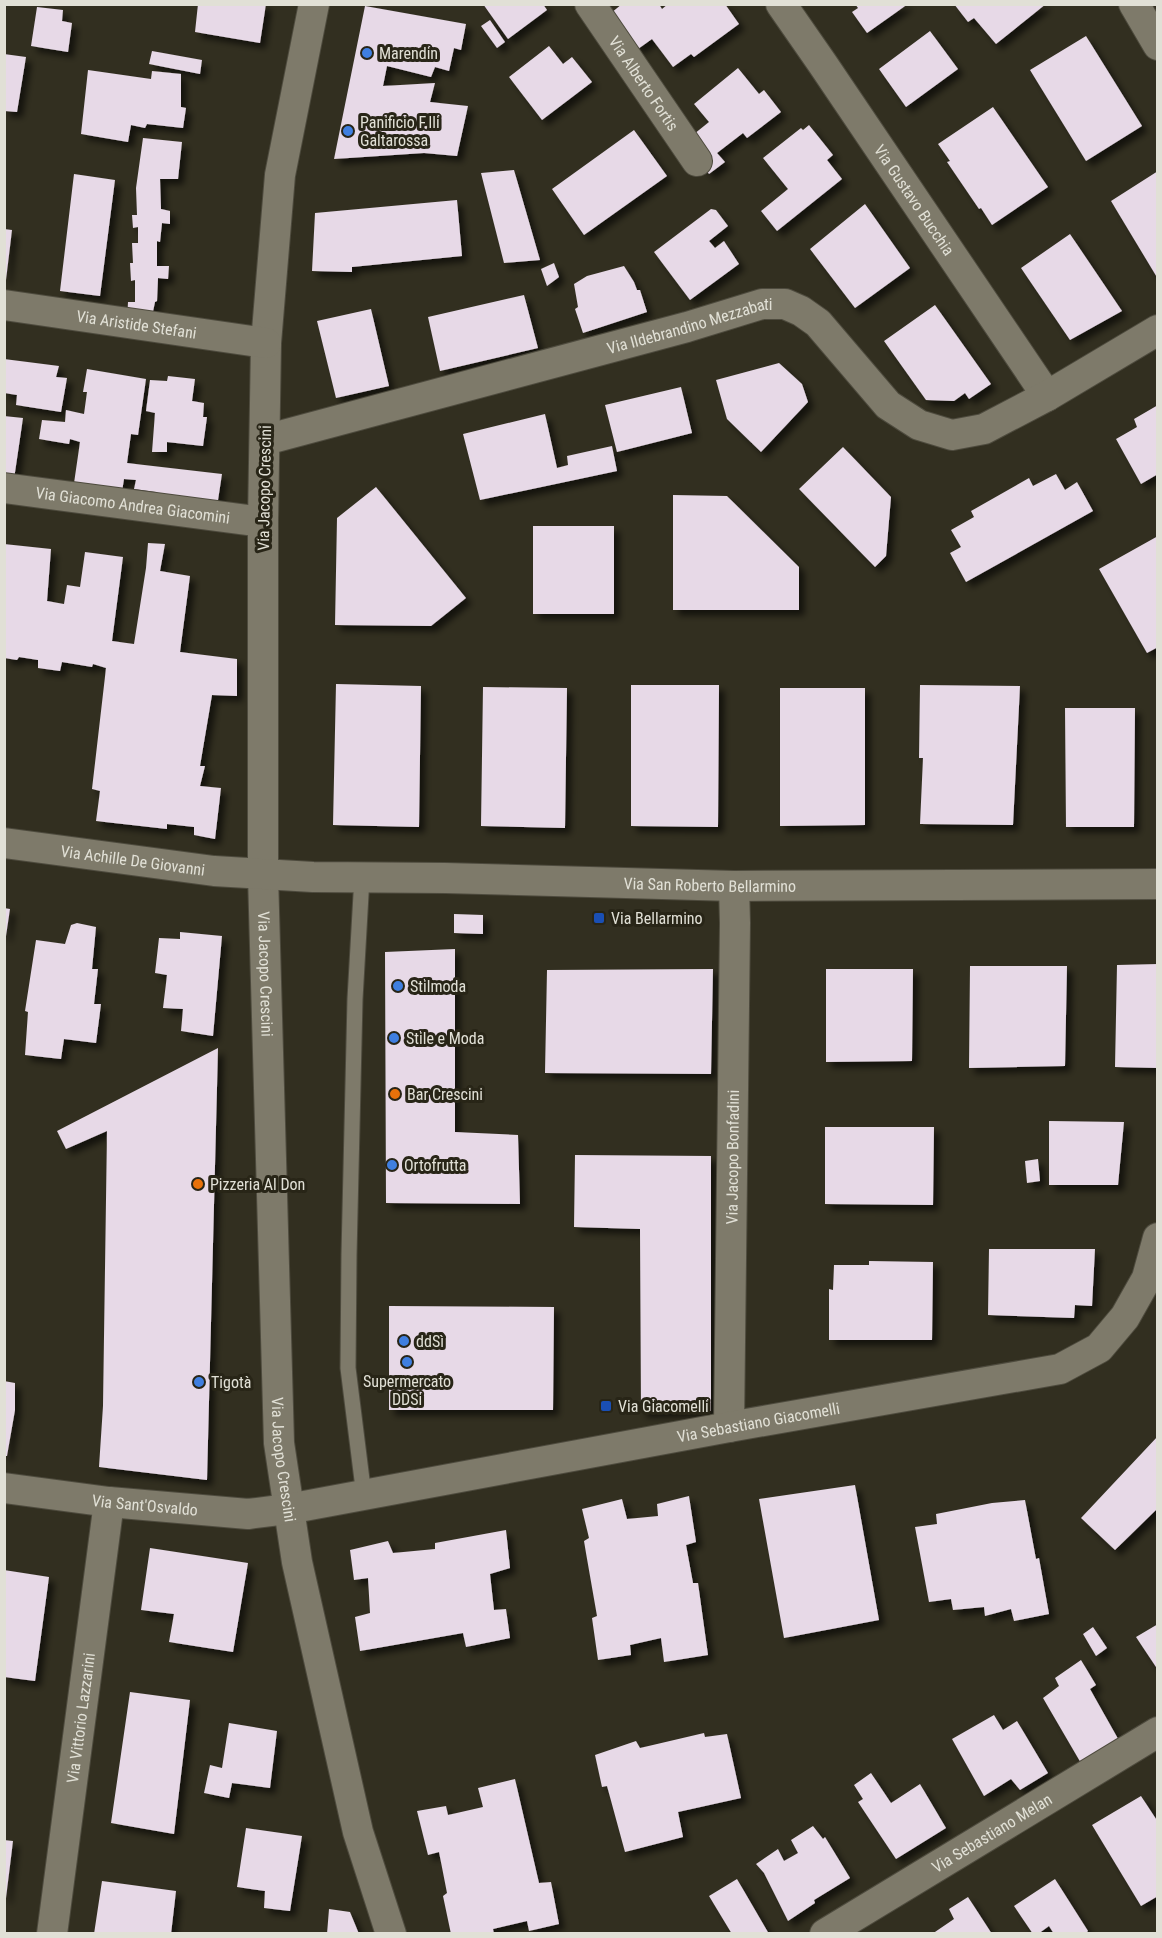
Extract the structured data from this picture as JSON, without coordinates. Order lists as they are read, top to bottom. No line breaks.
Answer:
{"streets":{"street":["Via Alberto Fortis","Via Gustavo Bucchia","Via Aristide Stefani","Via Ildebrandino Mezzabati","Via Jacopo Crescini","Via Giacomo Andrea Giacomini","Via Achille De Giovanni","Via San Roberto Bellarmino","Via Jacopo Bonfadini","Via Sebastiano Giacomelli","Via Sant'Osvaldo","Via Vittorio Lazzarini","Via Sebastiano Melan"]},"crossings":[["Via Gustavo Bucchia","Via Ildebrandino Mezzabati"],["Via Aristide Stefani","Via Jacopo Crescini"],["Via Ildebrandino Mezzabati","Via Jacopo Crescini"],["Via Jacopo Crescini","Via Giacomo Andrea Giacomini"],["Via Jacopo Crescini","Via Achille De Giovanni"],["Via Jacopo Crescini","Via San Roberto Bellarmino"],["Via Jacopo Crescini","Via Sebastiano Giacomelli"],["Via Jacopo Crescini","Via Sant'Osvaldo"],["Via Achille De Giovanni","Via San Roberto Bellarmino"],["Via San Roberto Bellarmino","Via Jacopo Bonfadini"],["Via Jacopo Bonfadini","Via Sebastiano Giacomelli"],["Via Sebastiano Giacomelli","Via Sant'Osvaldo"],["Via Sant'Osvaldo","Via Vittorio Lazzarini"]],"places":{"other":["Marendin","Panificio F.lli Galtarossa","Stilmoda","Stile e Moda","Bar Crescini","Ortofrutta","Pizzeria Al Don","ddSì","Supermercato DDSi","Tigotà"],"transit":["Via Bellarmino","Via Giacomelli"]}}
